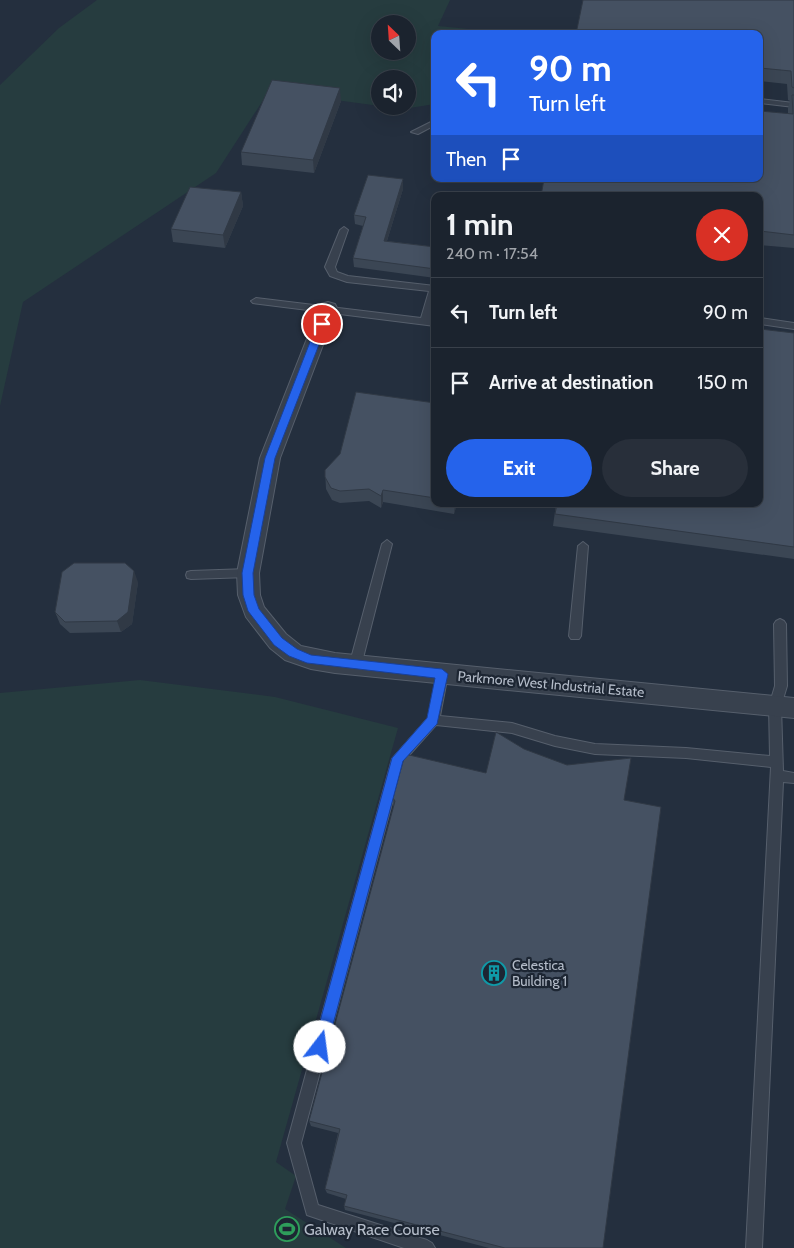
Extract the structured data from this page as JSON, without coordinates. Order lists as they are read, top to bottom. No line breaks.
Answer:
{"streets":{"street":["Parkmore West Industrial Estate"]},"places":{"building":["Celestica Building 1"],"sports":["Galway Race Course"]},"north":"top left","page":{"turn":["90 m","Turn left"],"then":"Then","heading":["1 min","240 m · 17:54"],"list":[{"name":"Turn left","value":"90 m"},{"name":"Arrive at destination","value":"150 m"}],"buttons":["Exit","Share"]}}
